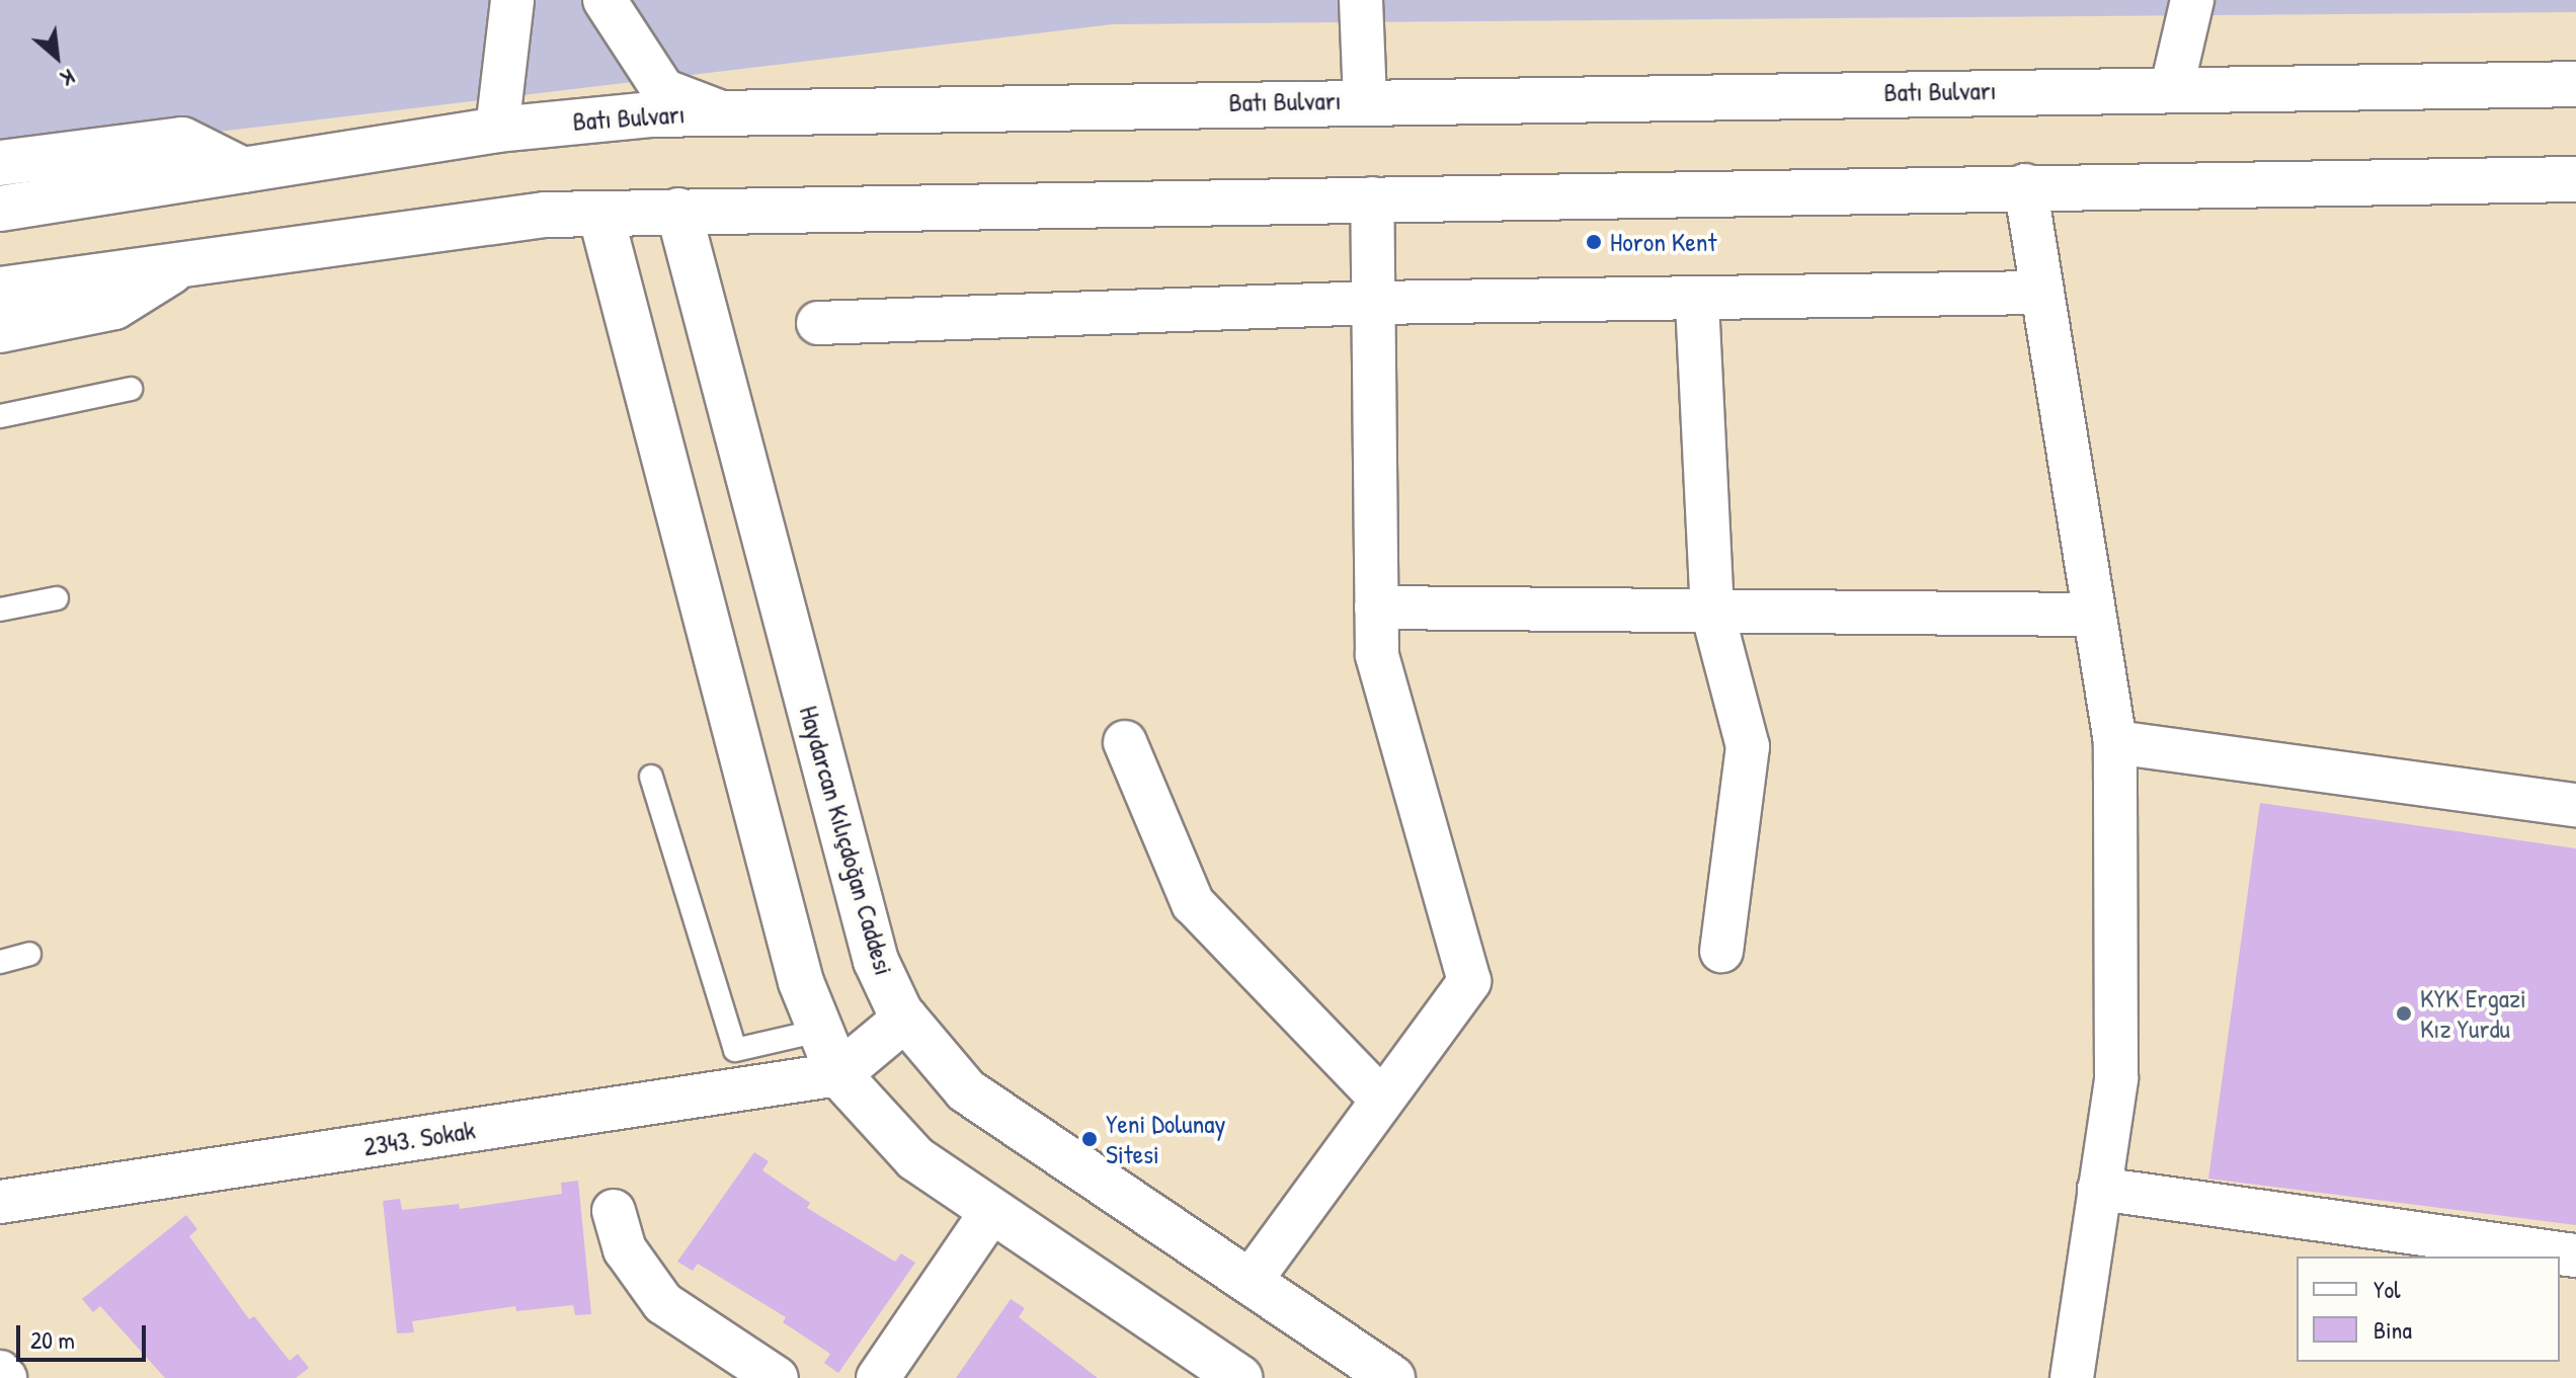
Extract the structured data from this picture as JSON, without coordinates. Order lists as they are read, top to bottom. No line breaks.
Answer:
{"streets":{"main road":["Batı Bulvarı","Haydarcan Kılıçdoğan Caddesi"],"street":["2343. Sokak"]},"places":["Horon Kent","KYK Ergazi Kız Yurdu","Yeni Dolunay Sitesi"],"legend":["Yol","Bina"],"scale_bar":"20 m","north":"bottom right"}
